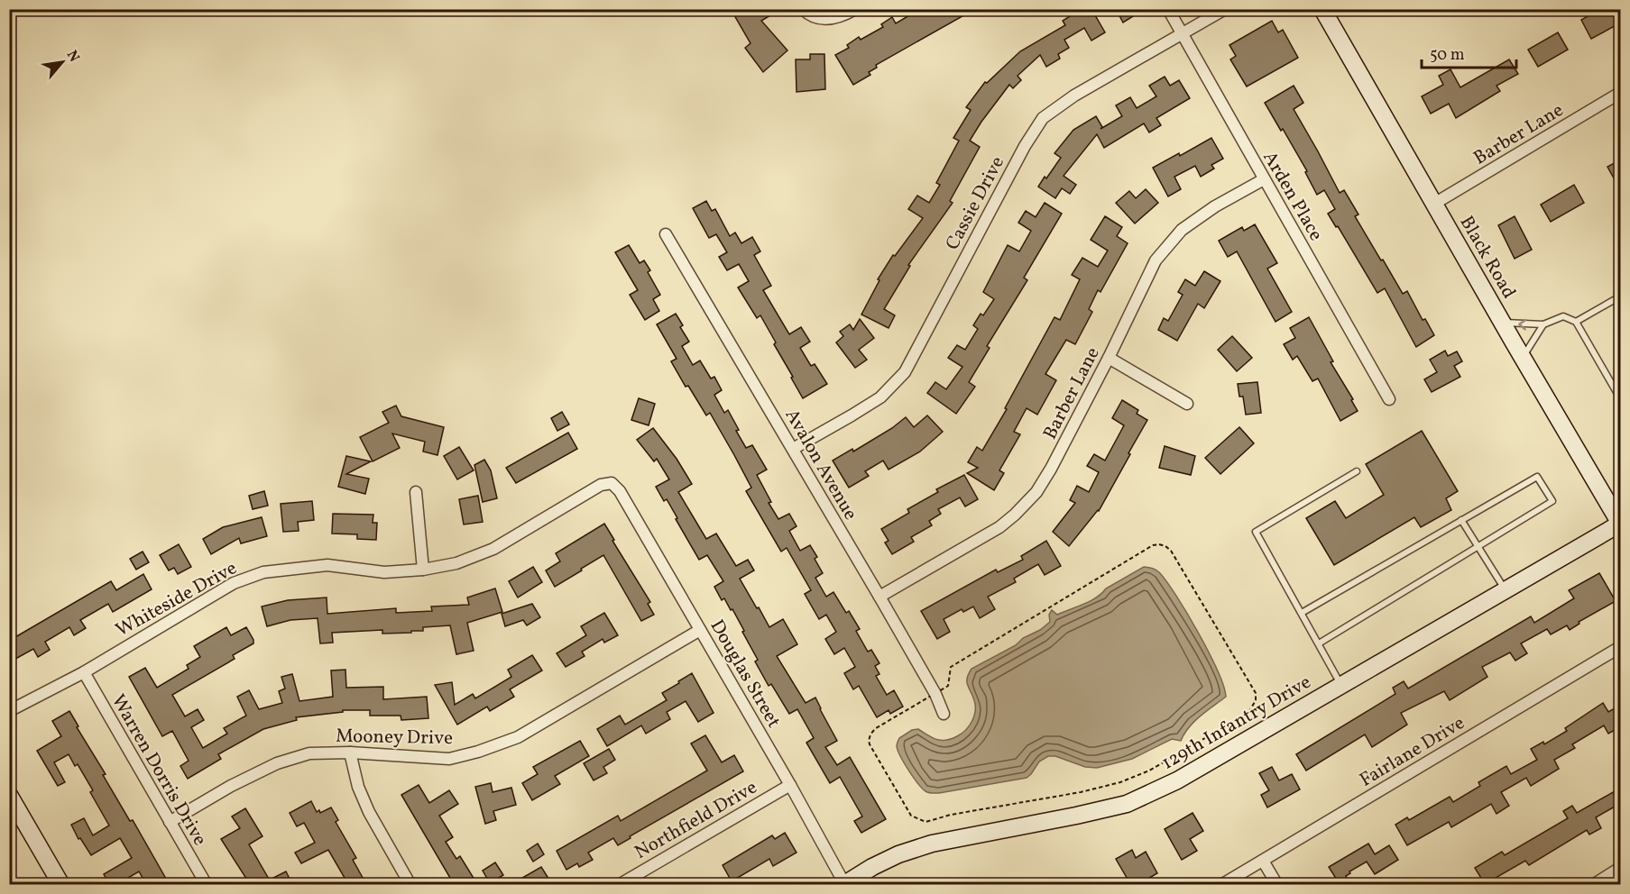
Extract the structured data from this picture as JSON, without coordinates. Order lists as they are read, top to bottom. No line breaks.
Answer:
{"streets":{"street":["Barber Lane","Arden Place","Cassie Drive","Black Road","Avalon Avenue","Whiteside Drive","Douglas Street","129th Infantry Drive","Mooney Drive","Fairlane Drive","Warren Dorris Drive","Northfield Drive"]},"crossings":[["Barber Lane","Arden Place"],["Barber Lane","Black Road"],["Barber Lane","Avalon Avenue"],["Arden Place","Cassie Drive"],["Cassie Drive","Avalon Avenue"],["Black Road","129th Infantry Drive"],["Whiteside Drive","Douglas Street"],["Whiteside Drive","Warren Dorris Drive"],["Douglas Street","129th Infantry Drive"],["Douglas Street","Mooney Drive"],["Douglas Street","Northfield Drive"],["Mooney Drive","Warren Dorris Drive"]],"scale_bar":"50 m","north":"top right"}
